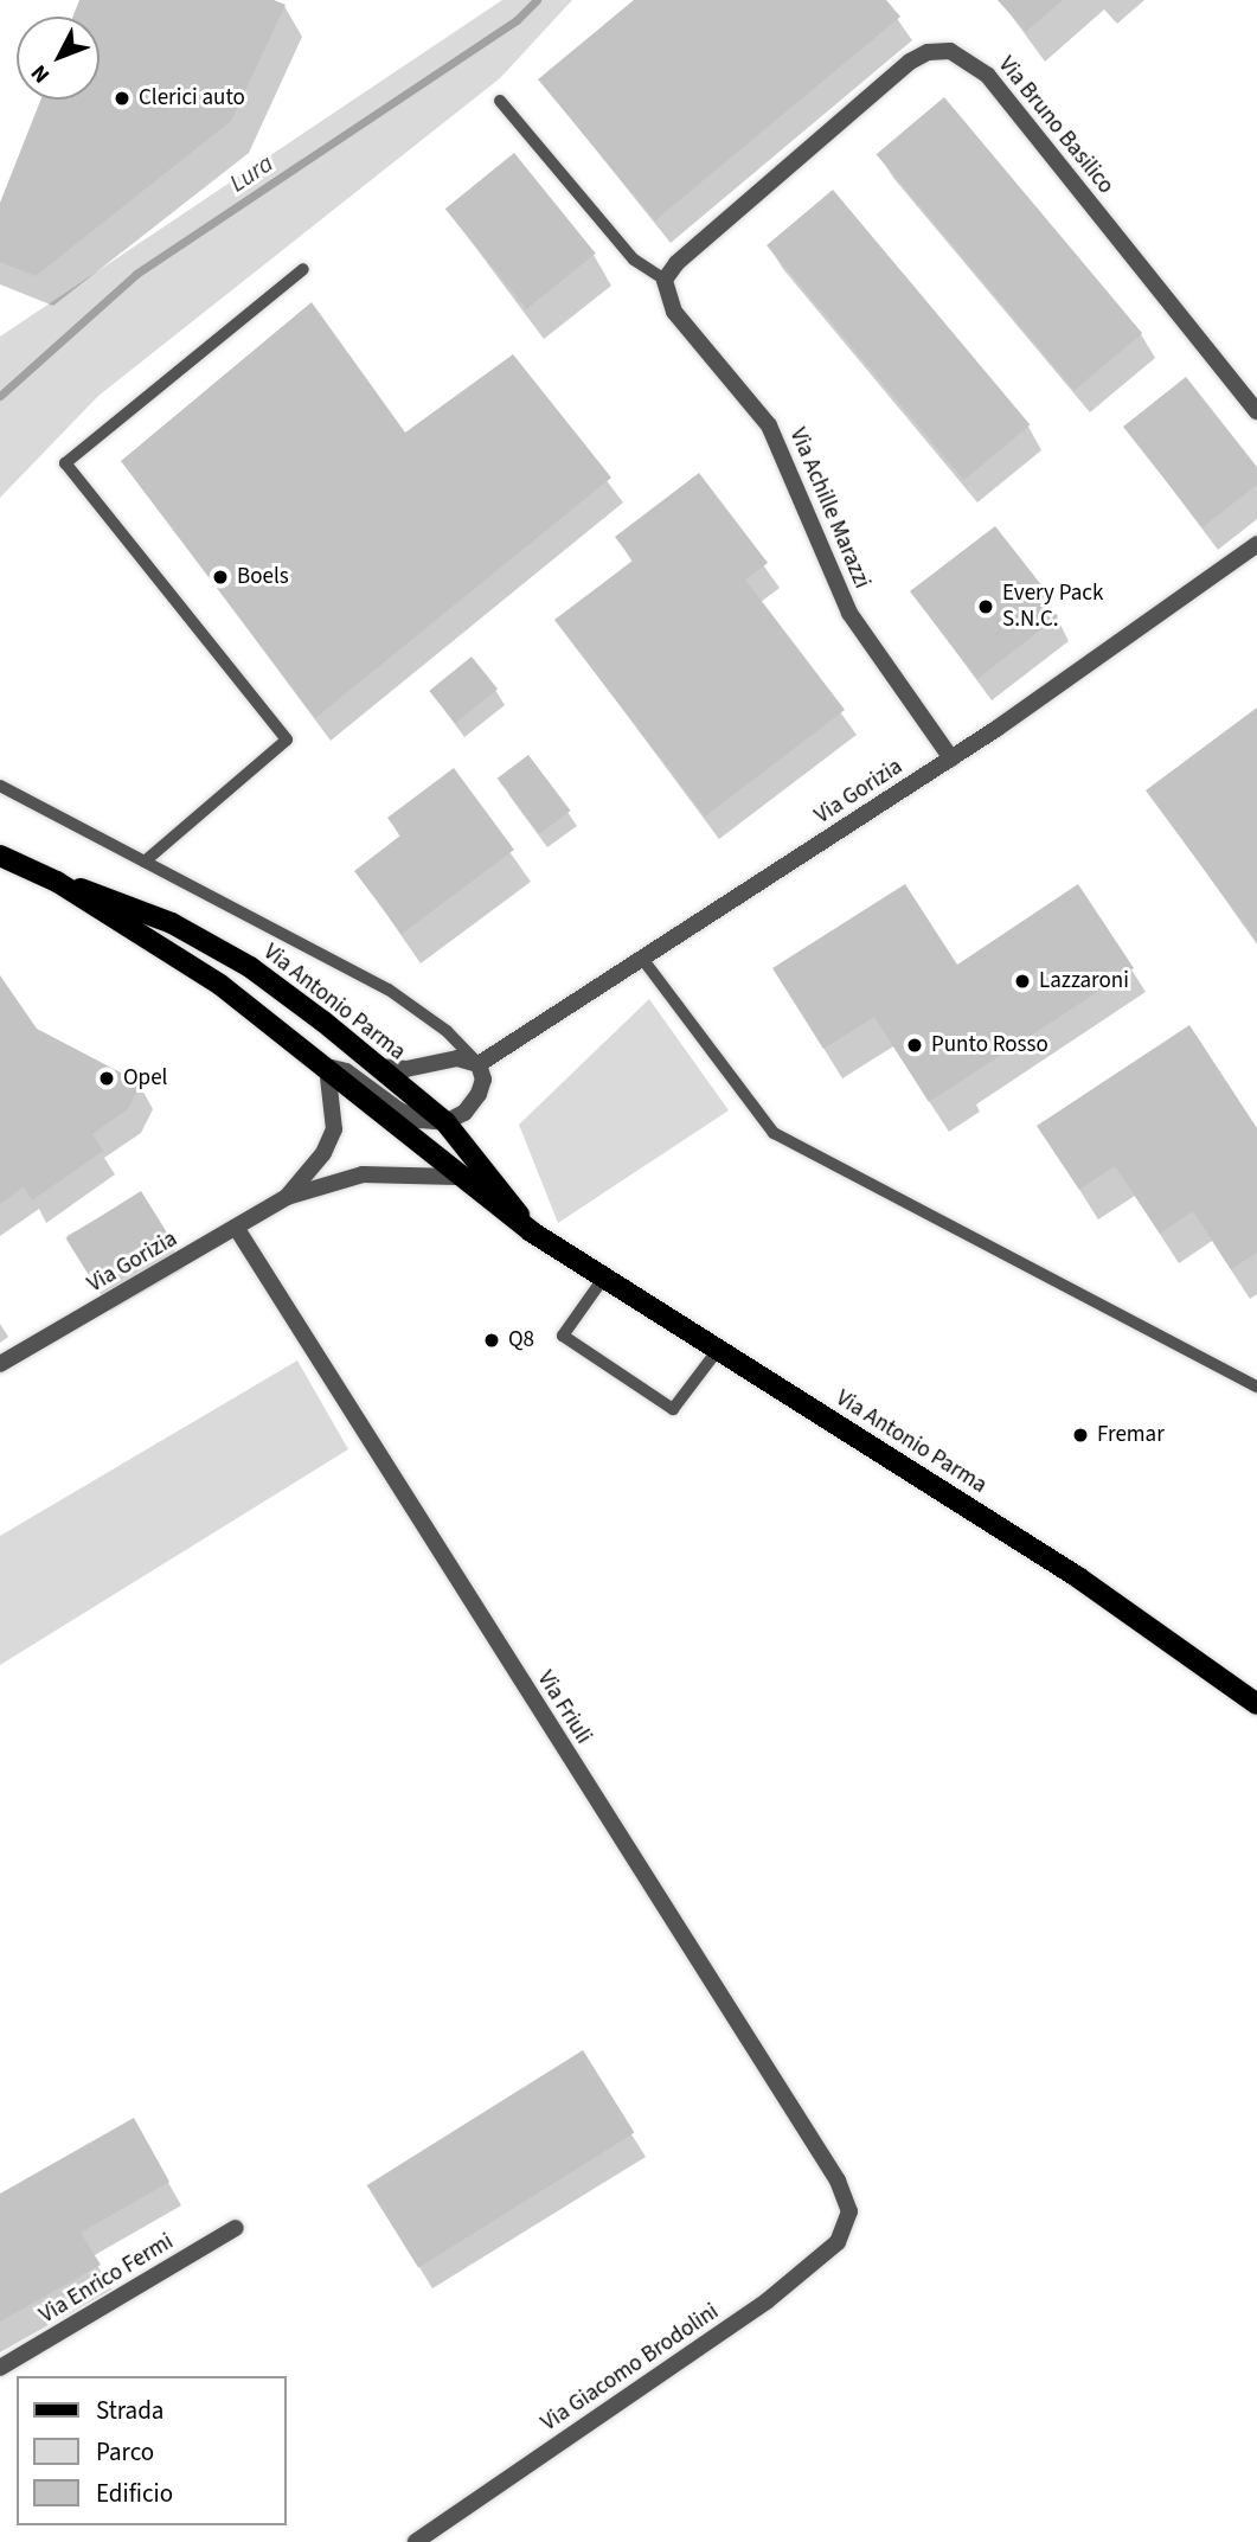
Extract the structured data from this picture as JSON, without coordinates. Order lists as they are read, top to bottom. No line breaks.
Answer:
{"streets":{"main road":["Via Antonio Parma"],"street":["Via Bruno Basilico","Via Achille Marazzi","Via Gorizia","Via Friuli","Via Enrico Fermi","Via Giacomo Brodolini"]},"crossings":[["Via Bruno Basilico","Via Achille Marazzi"],["Via Achille Marazzi","Via Gorizia"],["Via Gorizia","Via Antonio Parma"],["Via Gorizia","Via Friuli"],["Via Friuli","Via Giacomo Brodolini"]],"water":["Lura"],"places":["Clerici auto","Boels","Every Pack S.N.C.","Lazzaroni","Punto Rosso","Opel","Q8","Fremar"],"legend":["Strada","Parco","Edificio"],"north":"bottom left"}
